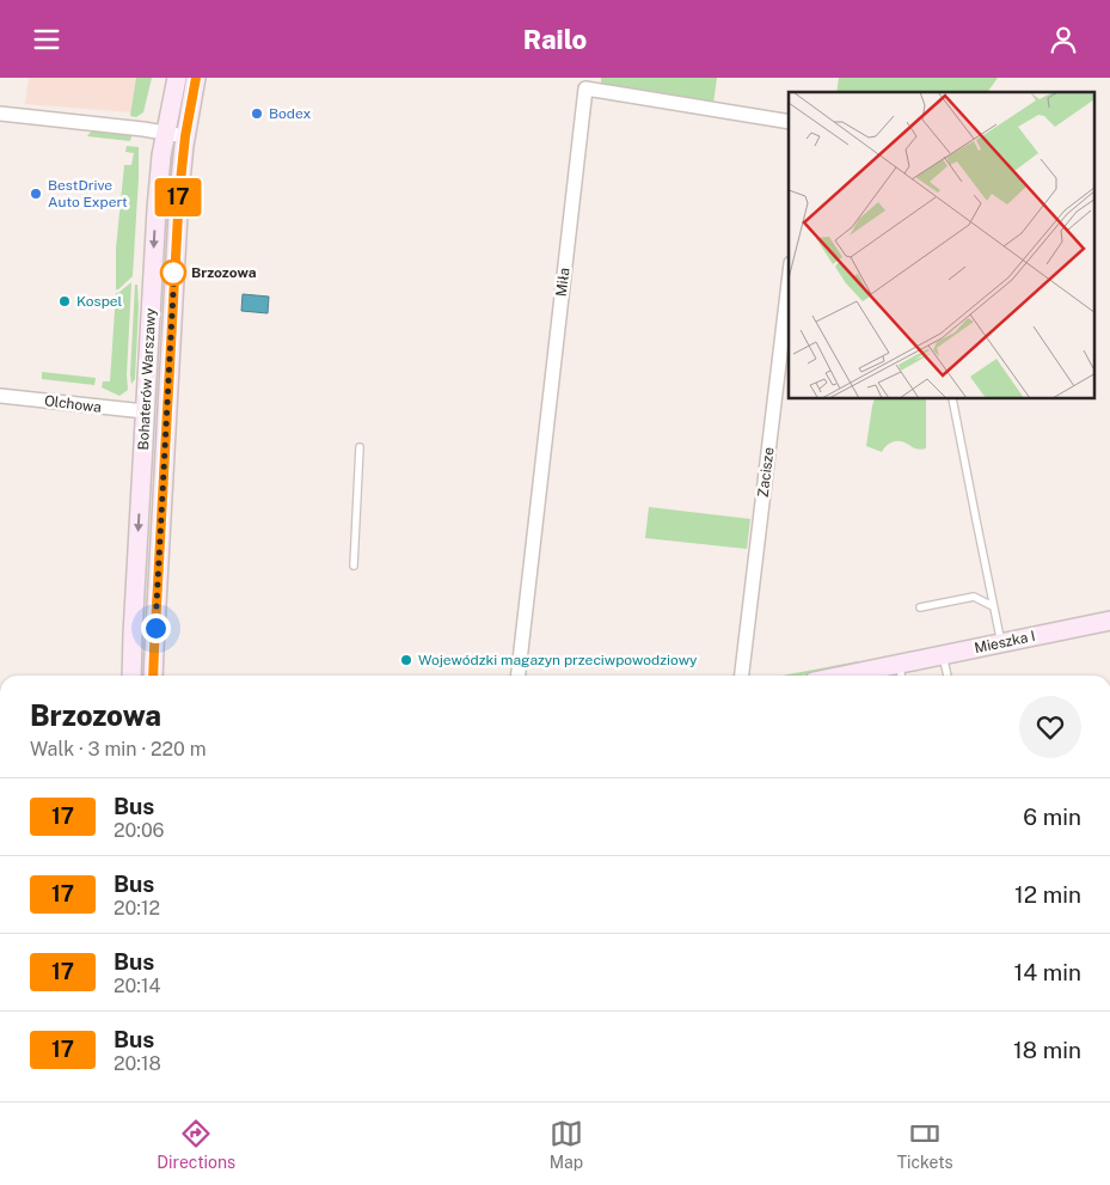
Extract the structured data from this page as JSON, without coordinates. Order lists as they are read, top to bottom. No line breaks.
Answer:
{"streets":{"street":["Miła","Bohaterów Warszawy","Olchowa","Zacisze","Mieszka I"]},"crossings":[["Bohaterów Warszawy","Olchowa"]],"places":["Bodex","BestDrive Auto Expert","Brzozowa","Kospel","Wojewódzki magazyn przeciwpowodziowy"],"lines":["bus line 17"],"page":{"header":"Railo","on_map":"17","heading":["Brzozowa","Walk · 3 min · 220 m"],"list":[{"mark":"17","name":"Bus","note":"20:06","value":"6 min"},{"mark":"17","name":"Bus","note":"20:12","value":"12 min"},{"mark":"17","name":"Bus","note":"20:14","value":"14 min"},{"mark":"17","name":"Bus","note":"20:18","value":"18 min"}],"tabs":["Directions","Map","Tickets"]}}
